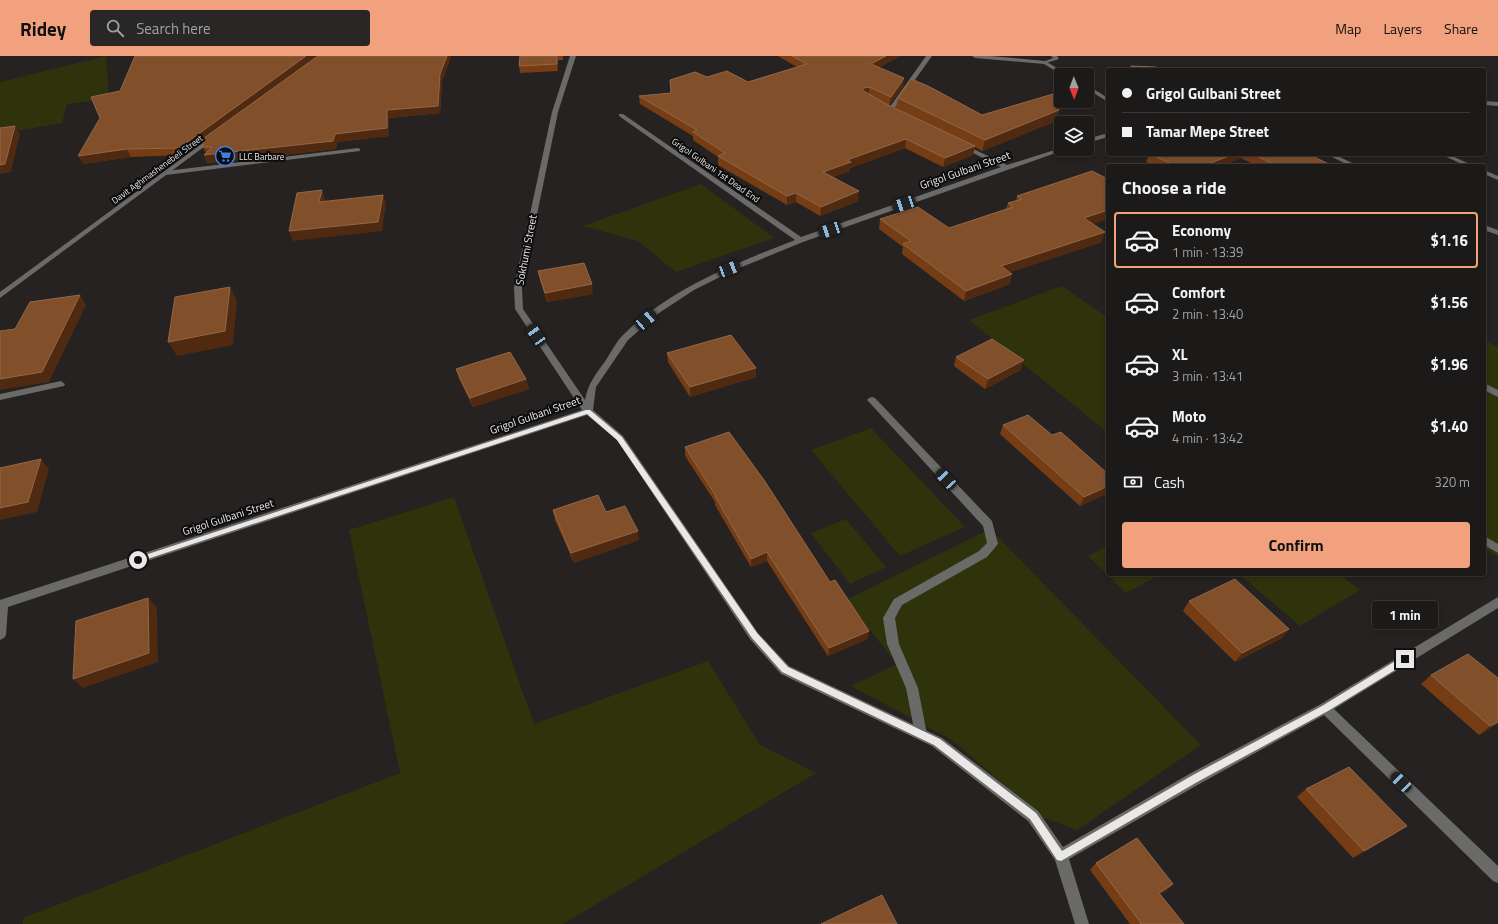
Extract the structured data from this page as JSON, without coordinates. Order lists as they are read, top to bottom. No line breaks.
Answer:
{"streets":{"street":["Davit Aghmashenebeli Street","Grigol Gulbani 1st Dead End","Grigol Gulbani Street","Sokhumi Street"]},"crossings":[["Grigol Gulbani 1st Dead End","Grigol Gulbani Street"],["Grigol Gulbani Street","Sokhumi Street"]],"places":{"supermarket":["LLC Barbare"]},"north":"bottom","page":{"header":"Ridey","search":"Search here","nav":["Map","Layers","Share"],"banner":["Grigol Gulbani Street","Tamar Mepe Street"],"heading":"Choose a ride","list":[{"name":"Economy","note":"1 min · 13:39","value":"$1.16"},{"name":"Comfort","note":"2 min · 13:40","value":"$1.56"},{"name":"XL","note":"3 min · 13:41","value":"$1.96"},{"name":"Moto","note":"4 min · 13:42","value":"$1.40"}],"pay":["Cash","320 m"],"buttons":"Confirm","bubble":"1 min"}}
